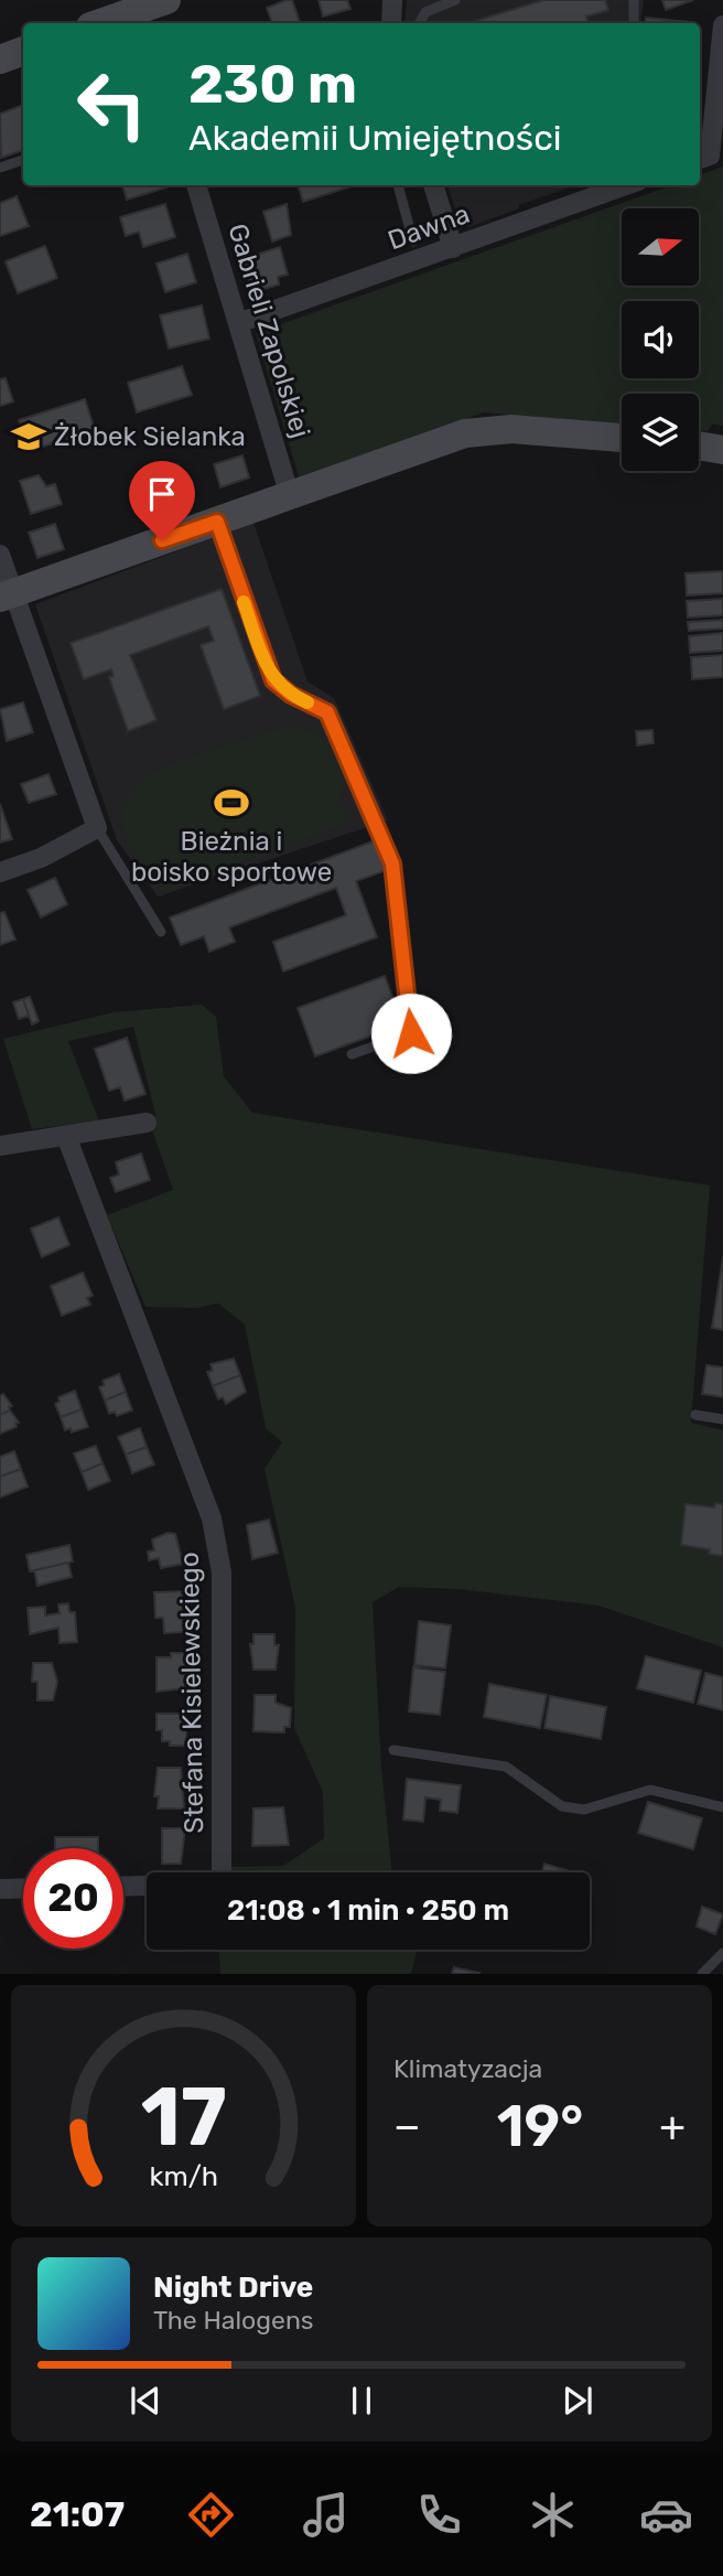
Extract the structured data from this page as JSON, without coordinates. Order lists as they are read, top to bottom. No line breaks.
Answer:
{"streets":{"street":["Dawna","Gabrieli Zapolskiej","Stefana Kisielewskiego"]},"crossings":[["Dawna","Gabrieli Zapolskiej"]],"places":{"school or university":["Żłobek Sielanka"],"sports":["Bieżnia i boisko sportowe"]},"north":"right","page":{"turn":["230 m","Akademii Umiejętności"],"limit":"20","trip":"21:08 · 1 min · 250 m","tile":"Klimatyzacja","heat":["−","19°","+"],"song":["Night Drive","The Halogens"],"tabs":"21:07","gauge":["17","km/h"]}}
